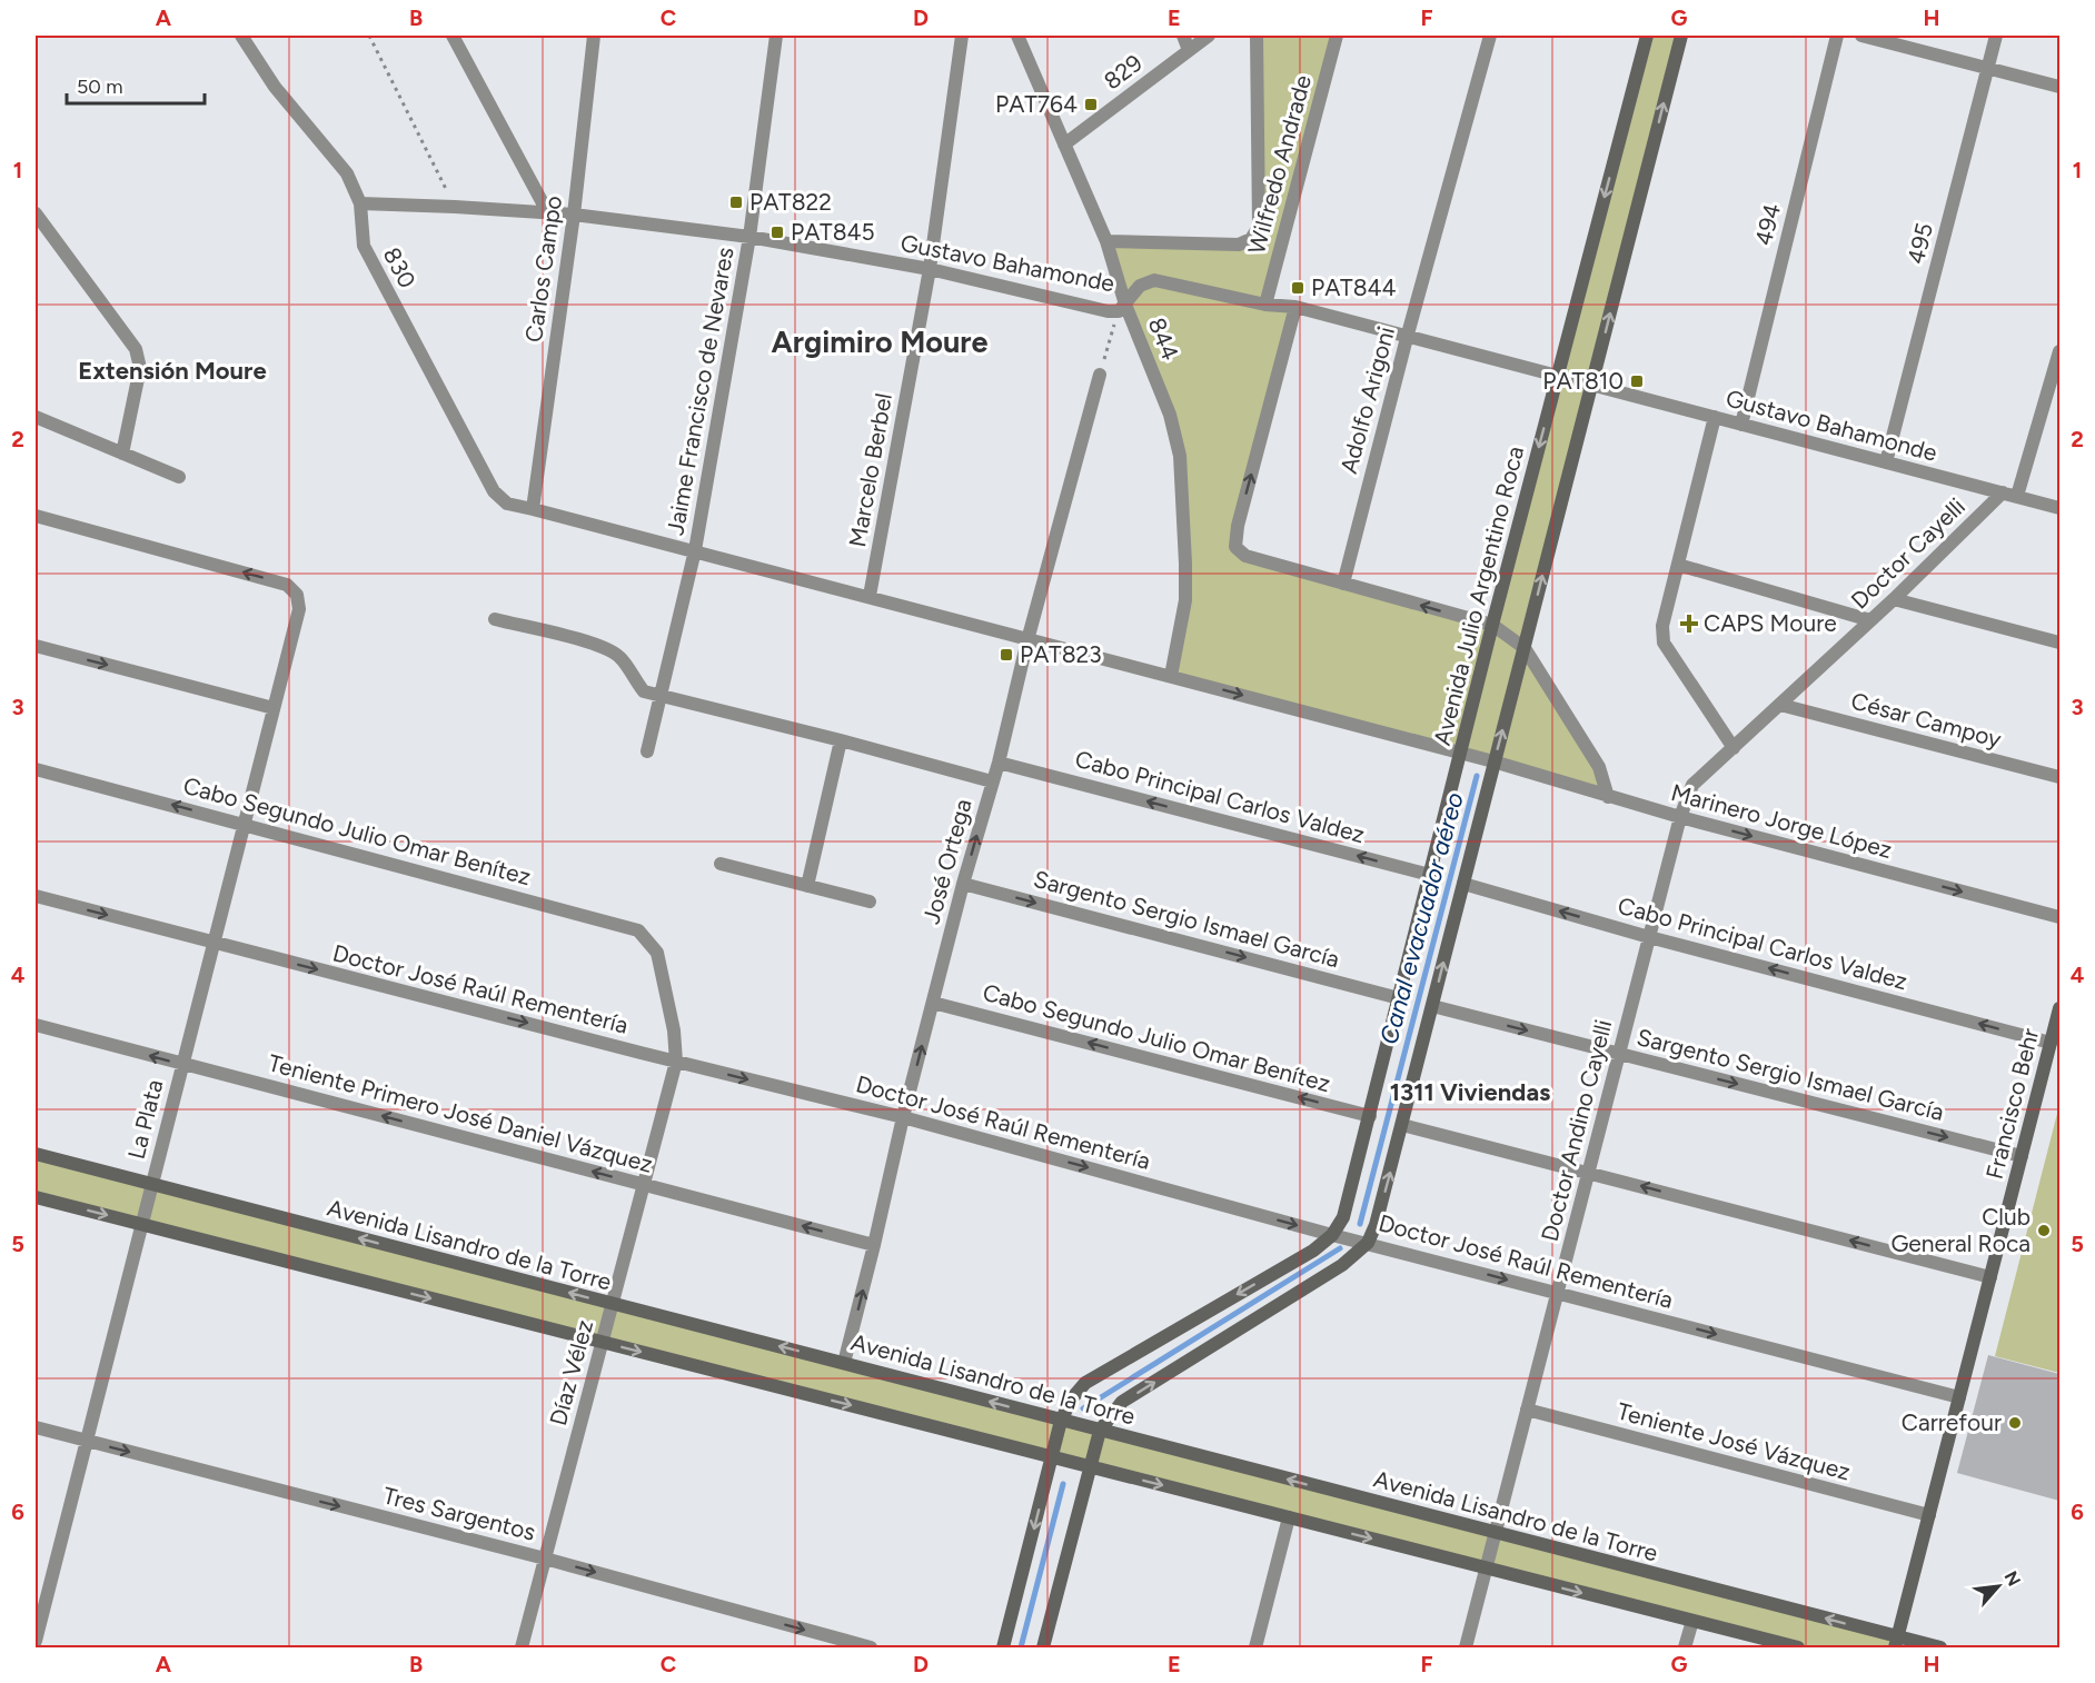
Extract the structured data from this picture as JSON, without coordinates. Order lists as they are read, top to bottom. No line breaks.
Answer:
{"streets":{"main road":["Avenida Julio Argentino Roca","Francisco Behr","Avenida Lisandro de la Torre"],"street":["829","Wilfredo Andrade","494","495","Gustavo Bahamonde","830","Carlos Campo","844","Jaime Francisco de Nevares","Adolfo Arigoni","Marcelo Berbel","Doctor Cayelli","César Campoy","Cabo Principal Carlos Valdez","Marinero Jorge López","Cabo Segundo Julio Omar Benítez","José Ortega","Sargento Sergio Ismael García","Doctor José Raúl Rementería","Teniente Primero José Daniel Vázquez","La Plata","Doctor Andino Cayelli","Díaz Vélez","Teniente José Vázquez","Tres Sargentos"]},"crossings":[["829","844"],["Wilfredo Andrade","Gustavo Bahamonde"],["494","Gustavo Bahamonde"],["495","Gustavo Bahamonde"],["Gustavo Bahamonde","830"],["Gustavo Bahamonde","Carlos Campo"],["Gustavo Bahamonde","844"],["Gustavo Bahamonde","Jaime Francisco de Nevares"],["Gustavo Bahamonde","Adolfo Arigoni"],["Gustavo Bahamonde","Marcelo Berbel"],["Gustavo Bahamonde","Doctor Cayelli"],["Gustavo Bahamonde","Avenida Julio Argentino Roca"],["830","Carlos Campo"],["844","Marinero Jorge López"],["Doctor Cayelli","César Campoy"],["Doctor Cayelli","Marinero Jorge López"],["Doctor Cayelli","Doctor Andino Cayelli"],["Avenida Julio Argentino Roca","Cabo Principal Carlos Valdez"],["Avenida Julio Argentino Roca","Marinero Jorge López"],["Avenida Julio Argentino Roca","Cabo Segundo Julio Omar Benítez"],["Avenida Julio Argentino Roca","Sargento Sergio Ismael García"],["Avenida Julio Argentino Roca","Doctor José Raúl Rementería"],["Avenida Julio Argentino Roca","Avenida Lisandro de la Torre"],["Cabo Principal Carlos Valdez","José Ortega"],["Cabo Principal Carlos Valdez","Francisco Behr"],["Cabo Principal Carlos Valdez","Doctor Andino Cayelli"],["Marinero Jorge López","José Ortega"],["Marinero Jorge López","Doctor Andino Cayelli"],["Cabo Segundo Julio Omar Benítez","José Ortega"],["Cabo Segundo Julio Omar Benítez","La Plata"],["Cabo Segundo Julio Omar Benítez","Díaz Vélez"],["José Ortega","Sargento Sergio Ismael García"],["José Ortega","Doctor José Raúl Rementería"],["José Ortega","Teniente Primero José Daniel Vázquez"],["José Ortega","Avenida Lisandro de la Torre"],["Sargento Sergio Ismael García","Francisco Behr"],["Sargento Sergio Ismael García","Doctor Andino Cayelli"],["Doctor José Raúl Rementería","Francisco Behr"],["Doctor José Raúl Rementería","La Plata"],["Doctor José Raúl Rementería","Doctor Andino Cayelli"],["Doctor José Raúl Rementería","Díaz Vélez"],["Francisco Behr","Avenida Lisandro de la Torre"],["Francisco Behr","Teniente José Vázquez"],["Teniente Primero José Daniel Vázquez","La Plata"],["Teniente Primero José Daniel Vázquez","Díaz Vélez"],["La Plata","Avenida Lisandro de la Torre"],["La Plata","Tres Sargentos"],["Doctor Andino Cayelli","Avenida Lisandro de la Torre"],["Doctor Andino Cayelli","Teniente José Vázquez"],["Avenida Lisandro de la Torre","Díaz Vélez"],["Díaz Vélez","Tres Sargentos"]],"one_way":["Cabo Principal Carlos Valdez","Marinero Jorge López","Sargento Sergio Ismael García","Doctor José Raúl Rementería","Teniente Primero José Daniel Vázquez","Tres Sargentos"],"districts":["Argimiro Moure","Extensión Moure","1311 Viviendas"],"water":["Canal evacuador aéreo"],"places":{"transit":["PAT764","PAT822","PAT845","PAT844","PAT810","PAT823"],"health":["CAPS Moure"],"other":["Club General Roca","Carrefour"]},"scale_bar":"50 m","north":"top right","grid":{"columns":["A","B","C","D","E","F","G","H"],"rows":["1","2","3","4","5","6"]}}
